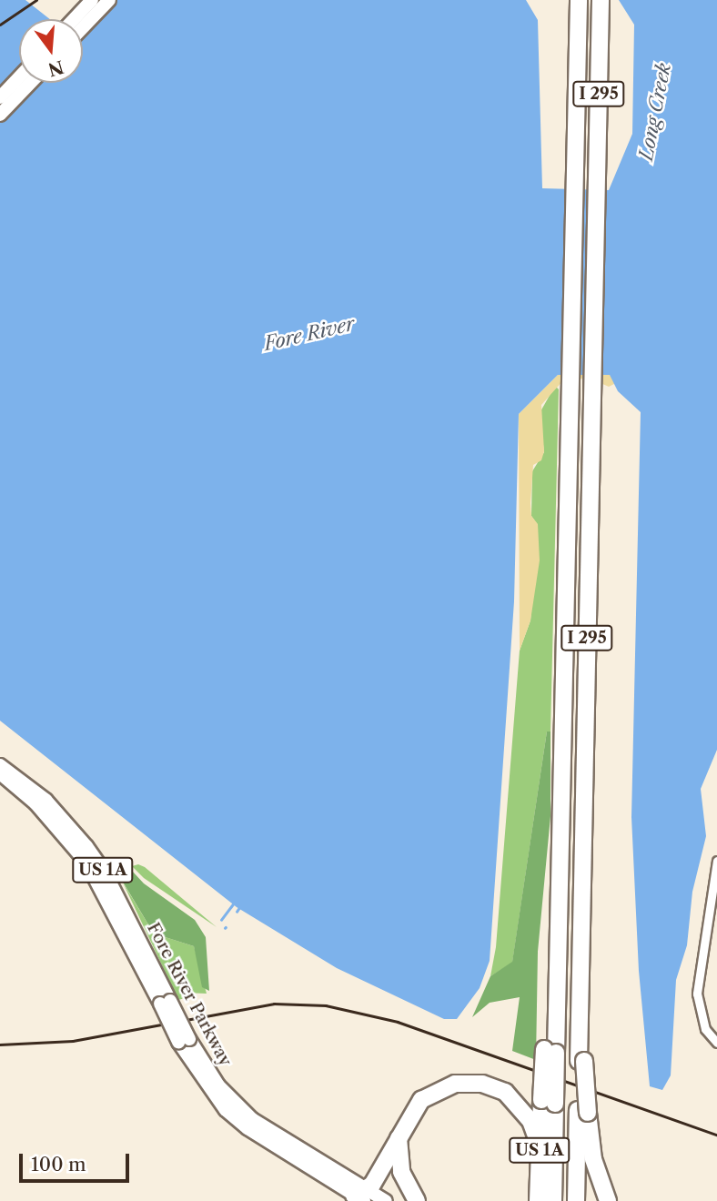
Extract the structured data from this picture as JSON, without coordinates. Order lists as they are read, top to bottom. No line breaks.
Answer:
{"streets":{"highway":["I 295","US 1A"],"main road":["Fore River Parkway"]},"crossings":[["I 295","US 1A"]],"water":["Long Creek","Fore River"],"scale_bar":"100 m","north":"bottom"}
